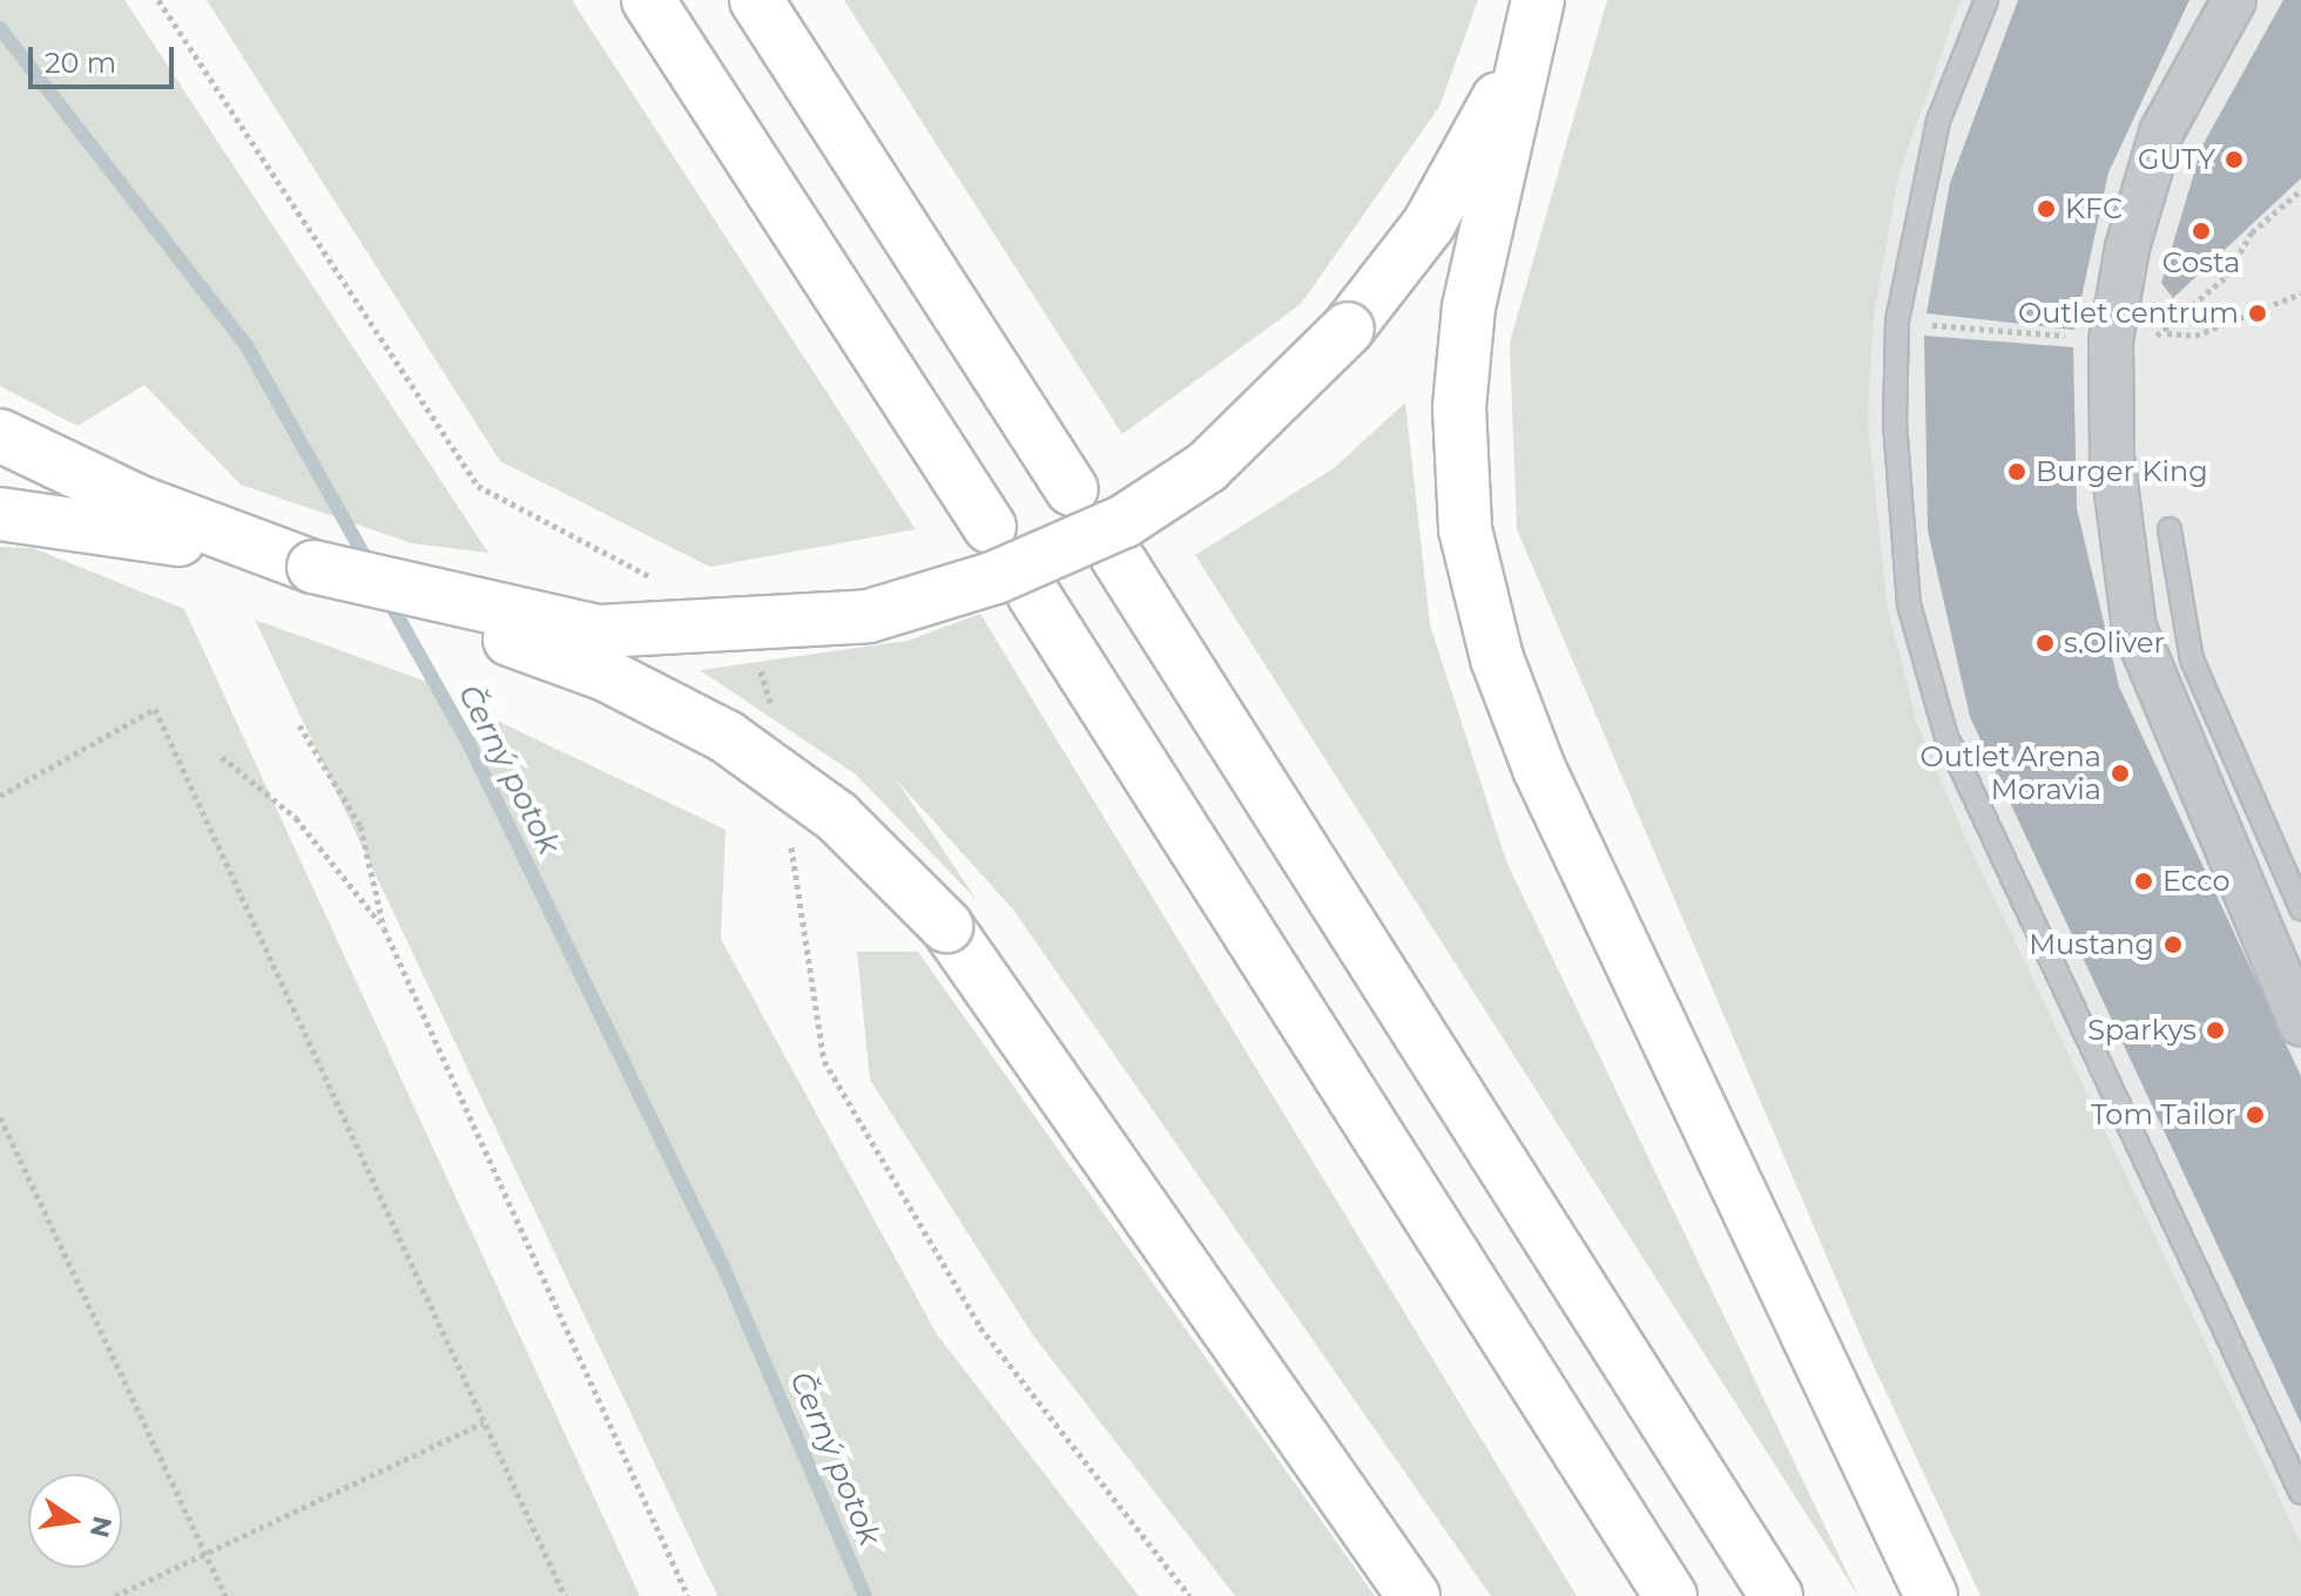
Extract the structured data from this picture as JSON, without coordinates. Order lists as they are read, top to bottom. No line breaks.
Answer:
{"water":["Černý potok"],"places":["GUTY","KFC","Costa","Outlet centrum","Burger King","s.Oliver","Outlet Arena Moravia","Ecco","Mustang","Sparkys","Tom Tailor"],"scale_bar":"20 m","north":"right"}
